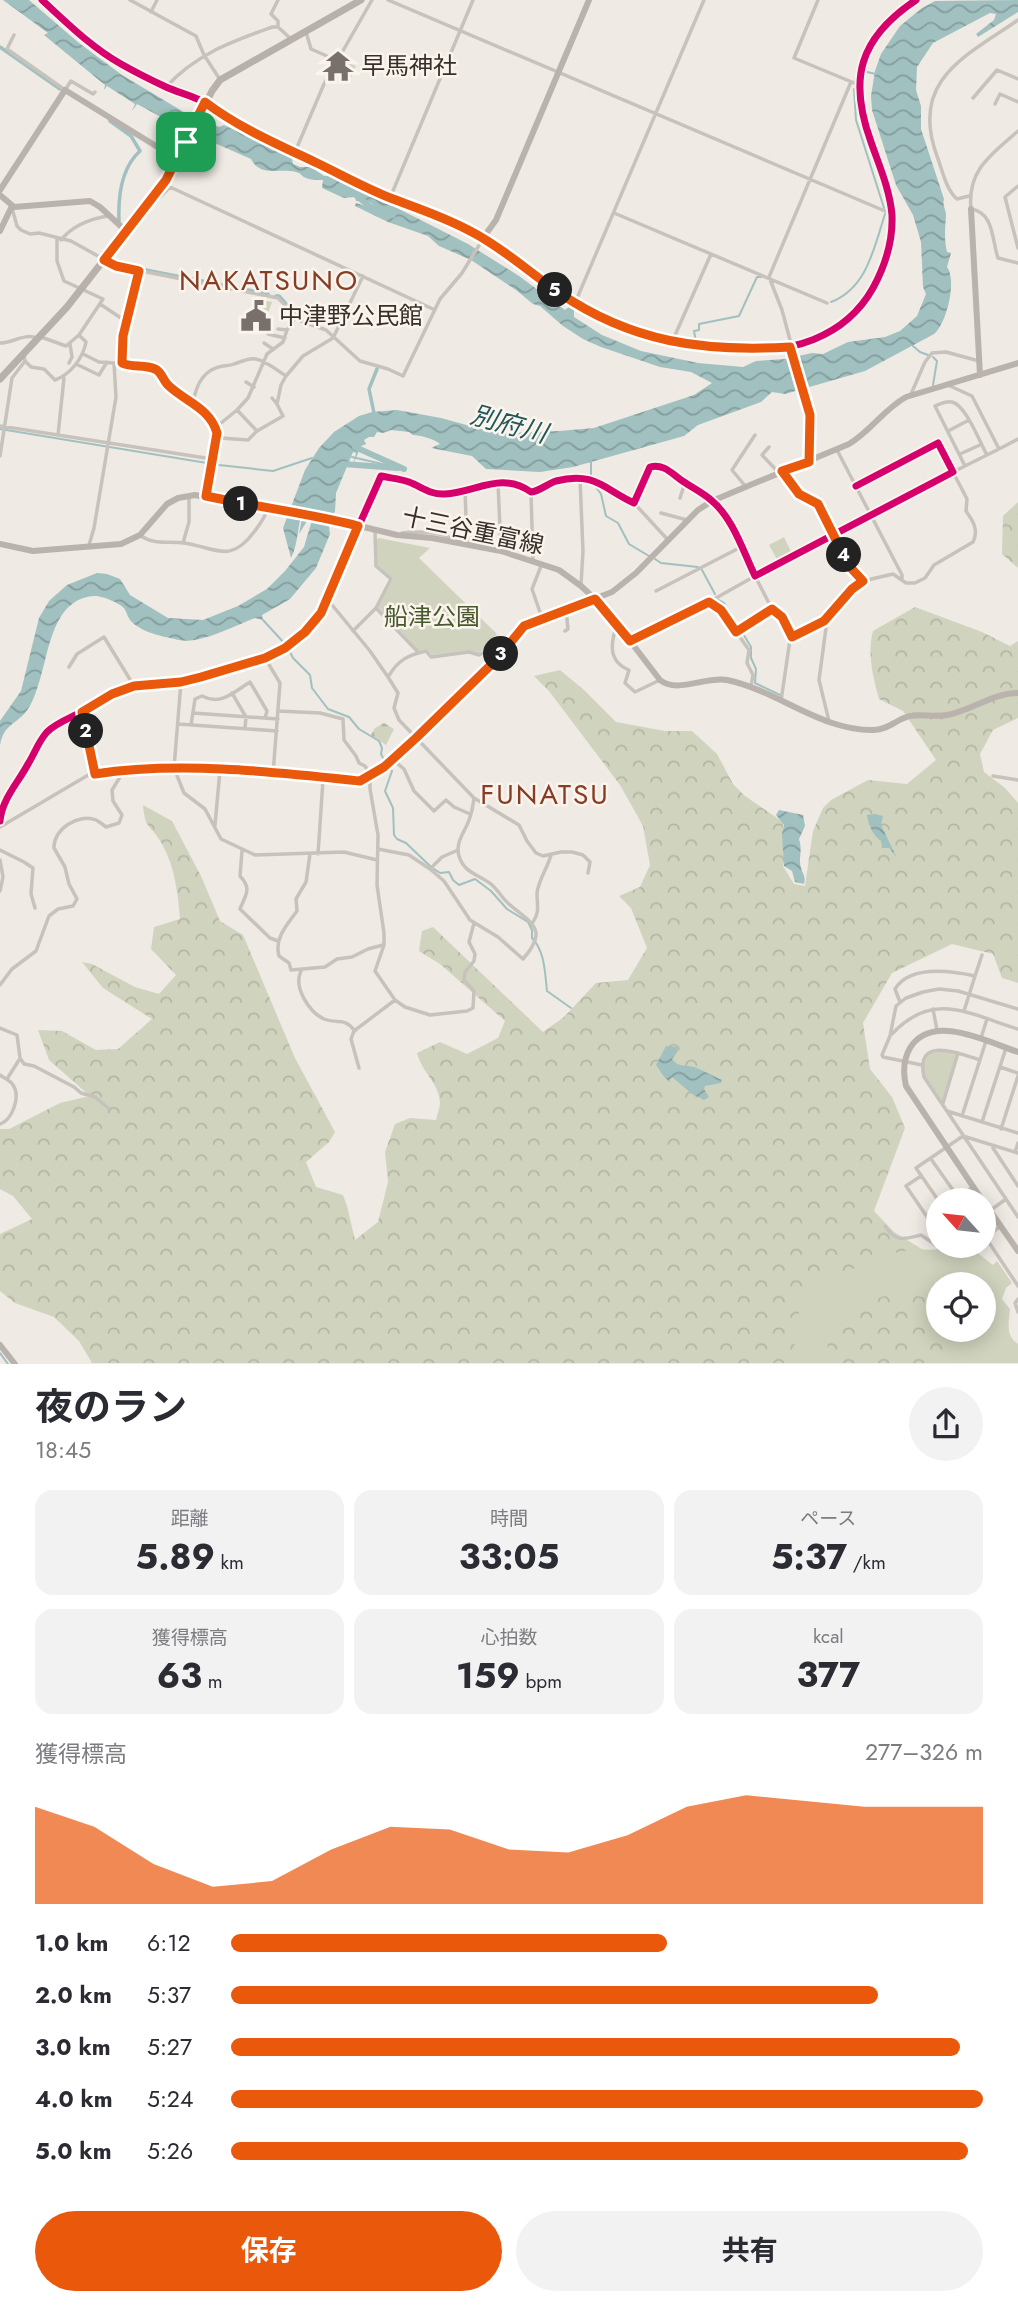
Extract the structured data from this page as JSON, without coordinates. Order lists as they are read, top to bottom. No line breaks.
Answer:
{"streets":{"street":["十三谷重富線"]},"districts":["NAKATSUNO","FUNATSU"],"water":["別府川"],"parks":["船津公園"],"places":{"temple":["早馬神社"],"public building":["中津野公民館"]},"north":"top left","page":{"pins":["5","1","4","3","2"],"heading":["夜のラン","18:45"],"stats":[["距離","5.89 km"],["時間","33:05"],["ペース","5:37 /km"],["獲得標高","63 m"],["心拍数","159 bpm"],["kcal","377"]],"chart":["獲得標高","277–326 m"],"list":[{"name":"1.0 km","note":"6:12"},{"name":"2.0 km","note":"5:37"},{"name":"3.0 km","note":"5:27"},{"name":"4.0 km","note":"5:24"},{"name":"5.0 km","note":"5:26"}],"buttons":["保存","共有"]}}
